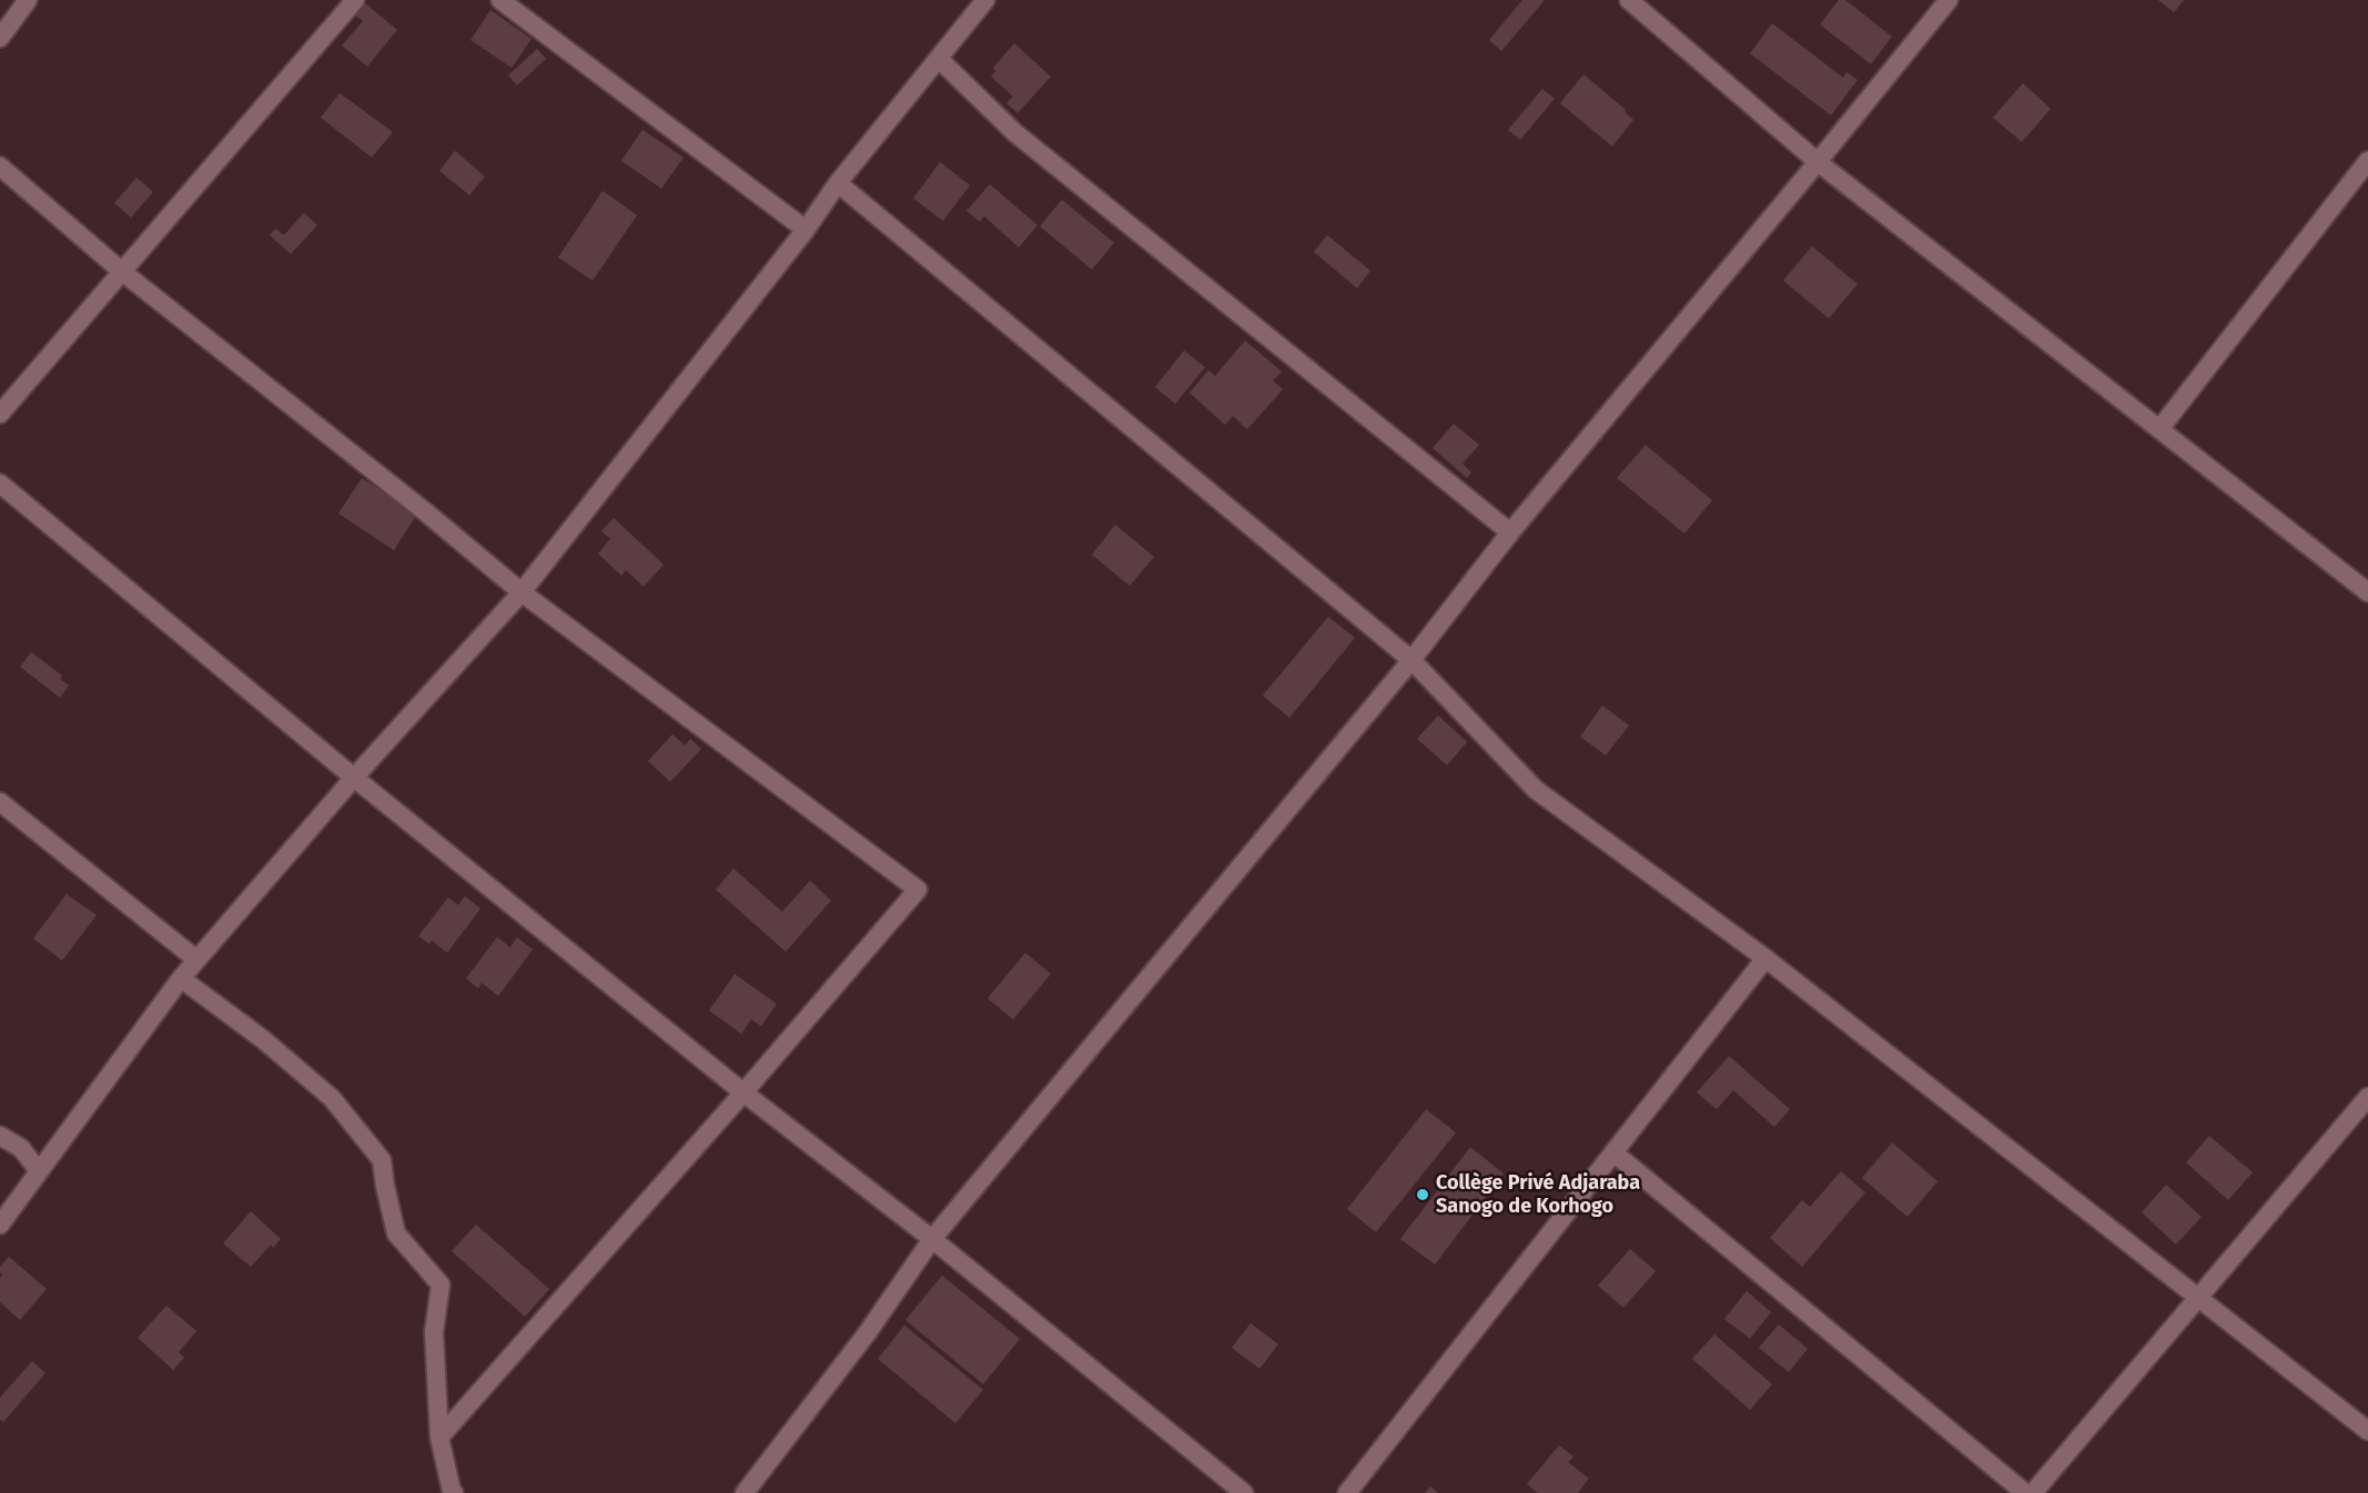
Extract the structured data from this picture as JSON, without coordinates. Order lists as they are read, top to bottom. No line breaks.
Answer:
{"places":["Collège Privé Adjaraba Sanogo de Korhogo"]}
